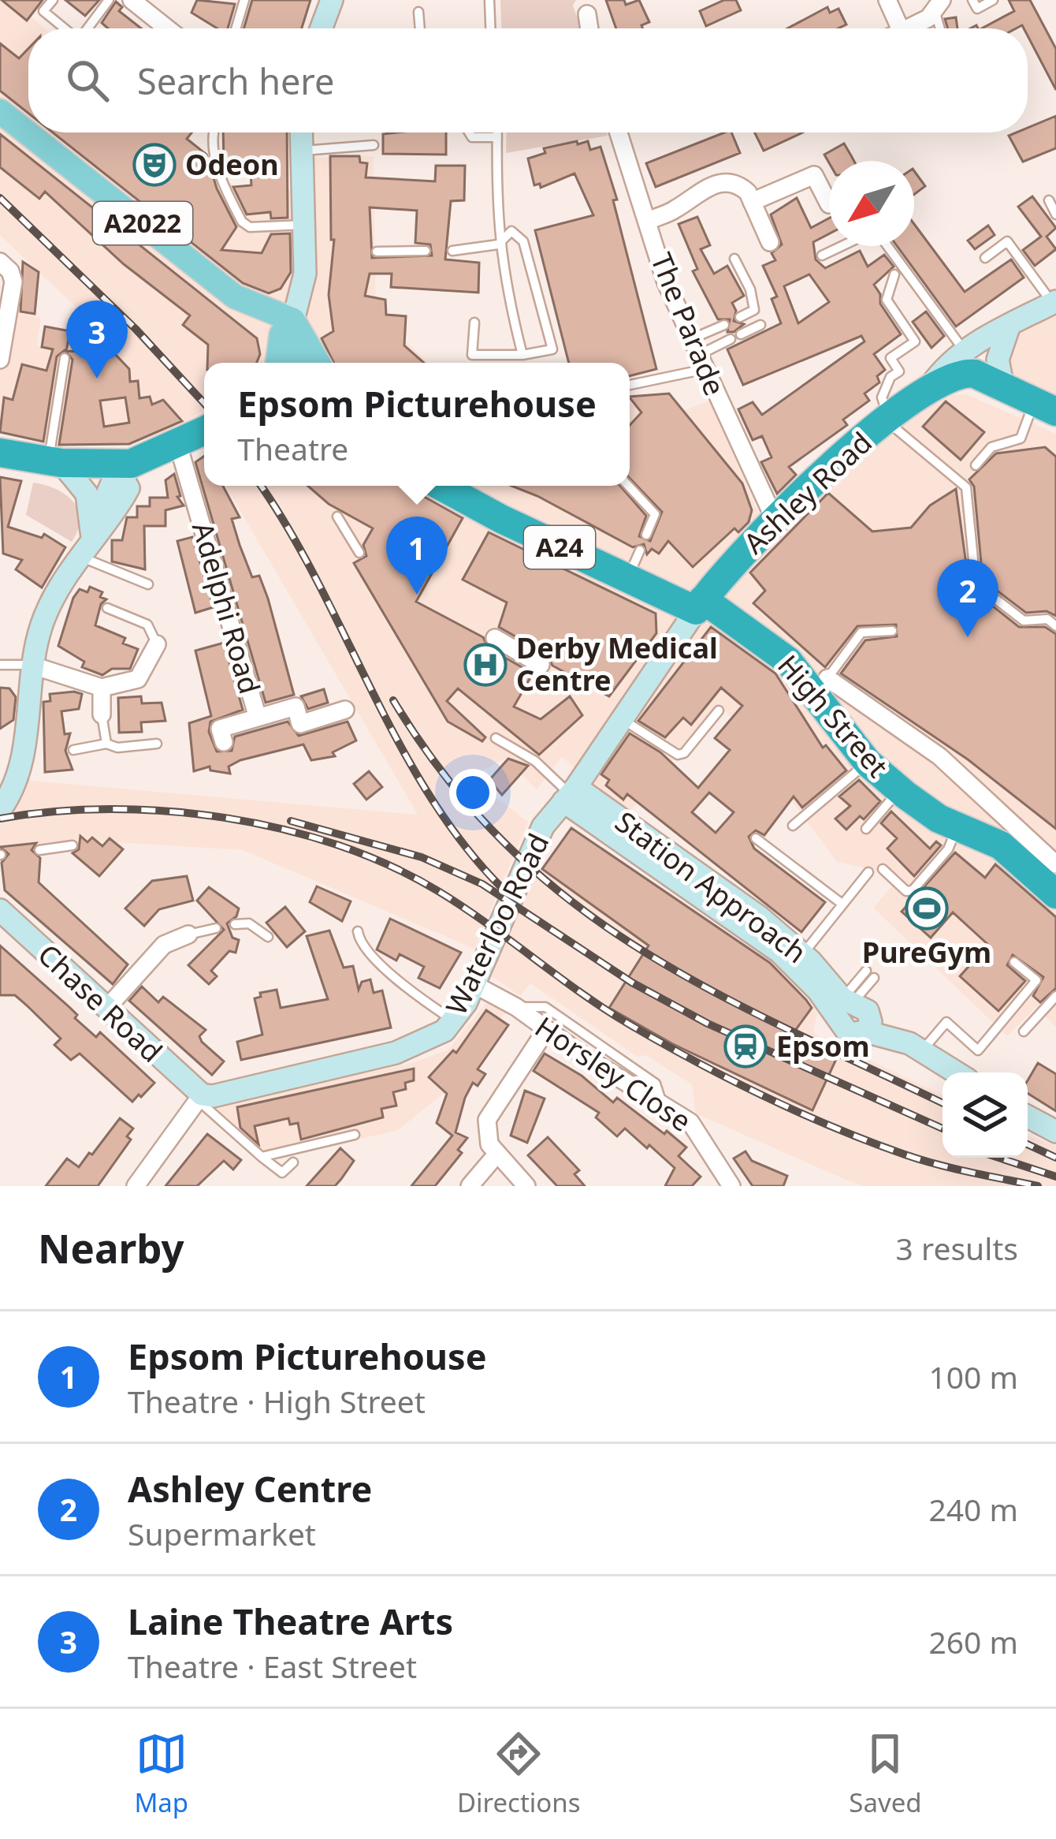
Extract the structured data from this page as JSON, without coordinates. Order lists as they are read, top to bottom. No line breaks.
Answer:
{"streets":{"highway":["Ashley Road","A24","High Street"],"main road":["A2022"],"street":["The Parade","Adelphi Road","Station Approach","Waterloo Road","Chase Road","Horsley Close"]},"crossings":[["The Parade","Ashley Road"],["Ashley Road","High Street"],["Ashley Road","Waterloo Road"],["High Street","Waterloo Road"],["Station Approach","Waterloo Road"],["Waterloo Road","Chase Road"],["Waterloo Road","Horsley Close"]],"places":{"theatre":["Odeon"],"hospital":["Derby Medical Centre"],"sports":["PureGym"],"station":["Epsom"]},"north":"bottom left","page":{"search":"Search here","pins":["3","1","2"],"popup":["Epsom Picturehouse","Theatre"],"heading":["Nearby","3 results"],"list":[{"mark":"1","name":"Epsom Picturehouse","note":"Theatre · High Street","value":"100 m"},{"mark":"2","name":"Ashley Centre","note":"Supermarket","value":"240 m"},{"mark":"3","name":"Laine Theatre Arts","note":"Theatre · East Street","value":"260 m"}],"nav":["Map","Directions","Saved"]}}
